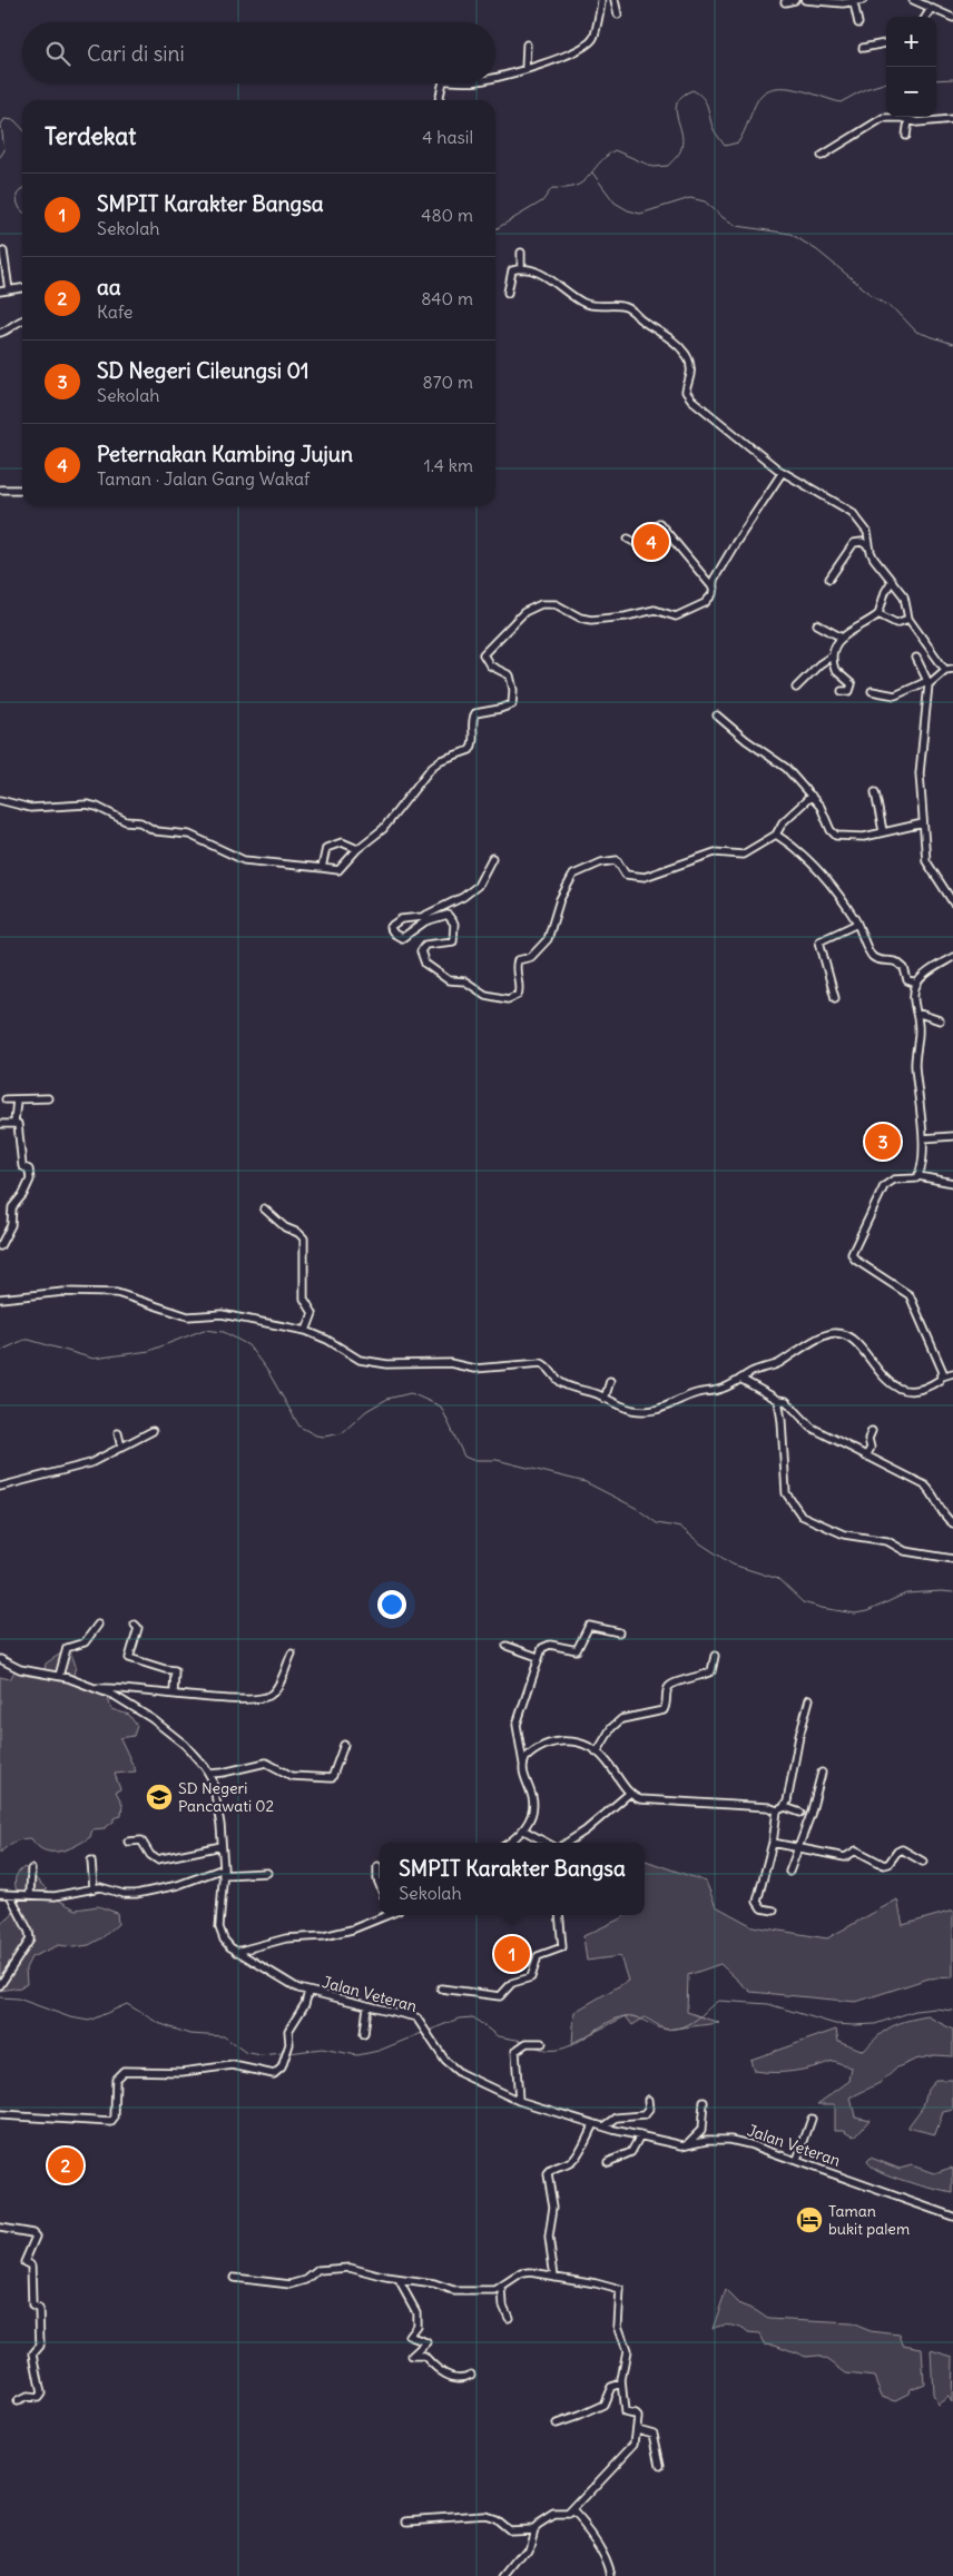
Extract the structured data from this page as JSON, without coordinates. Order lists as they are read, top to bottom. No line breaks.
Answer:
{"streets":{"street":["Jalan Veteran"]},"places":{"school or university":["SD Negeri Pancawati 02"],"hotel":["Taman bukit palem"]},"page":{"map_buttons":["+","−"],"search":"Cari di sini","heading":["Terdekat","4 hasil"],"list":[{"mark":"1","name":"SMPIT Karakter Bangsa","note":"Sekolah","value":"480 m"},{"mark":"2","name":"aa","note":"Kafe","value":"840 m"},{"mark":"3","name":"SD Negeri Cileungsi 01","note":"Sekolah","value":"870 m"},{"mark":"4","name":"Peternakan Kambing Jujun","note":"Taman · Jalan Gang Wakaf","value":"1.4 km"}],"pins":["4","3","1","2"],"popup":["SMPIT Karakter Bangsa","Sekolah"]}}
